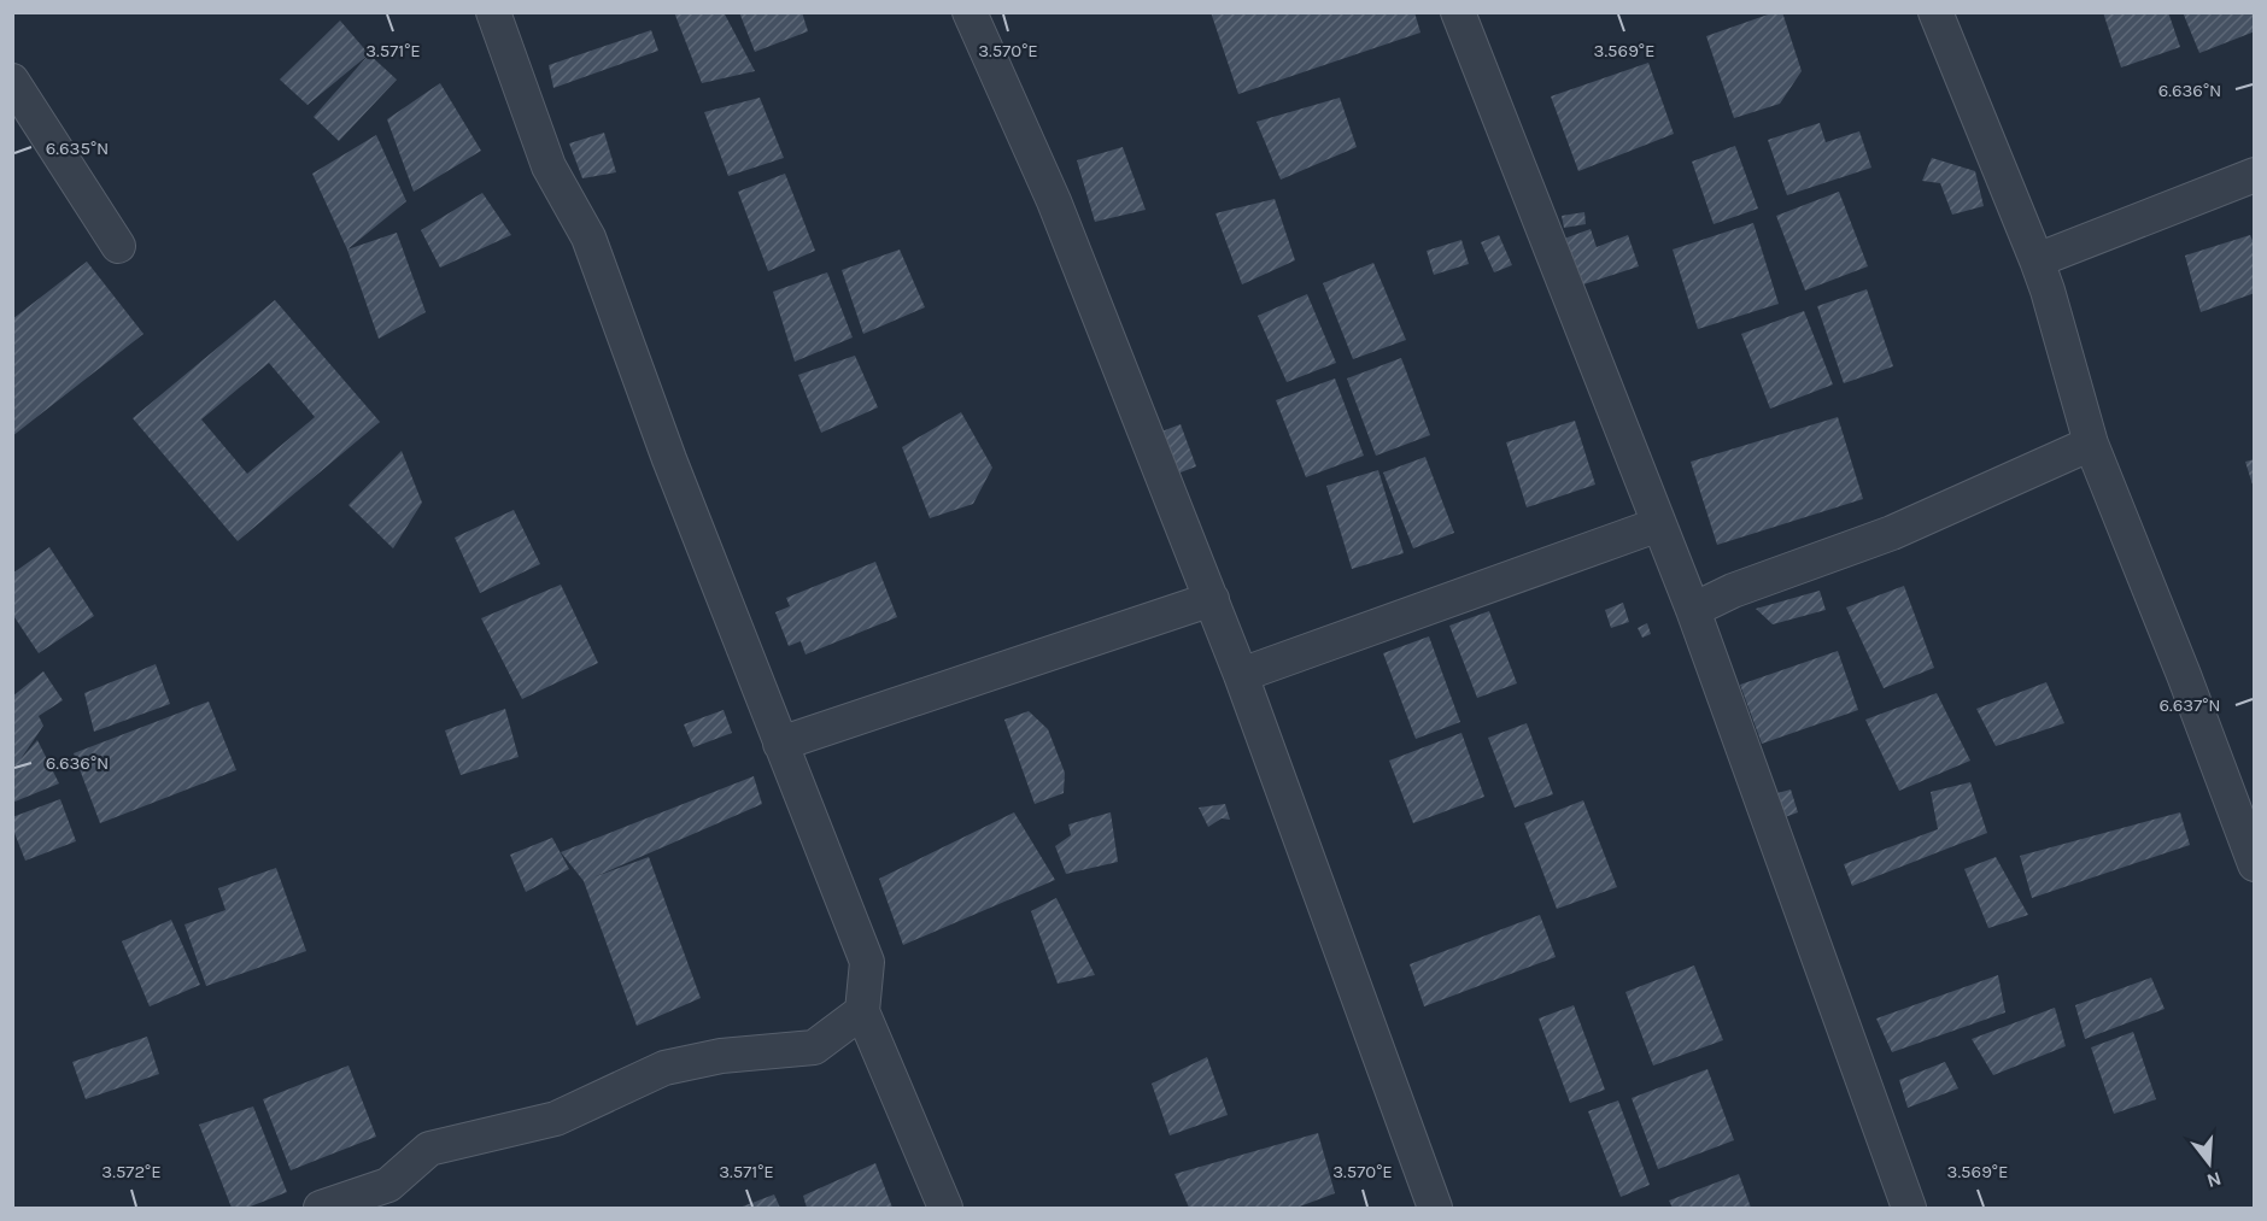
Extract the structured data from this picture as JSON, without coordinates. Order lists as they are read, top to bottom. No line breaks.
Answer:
{"north":"bottom","coordinates":["3.571°E","3.570°E","3.569°E","6.636°N","6.635°N","6.637°N","3.572°E"]}
